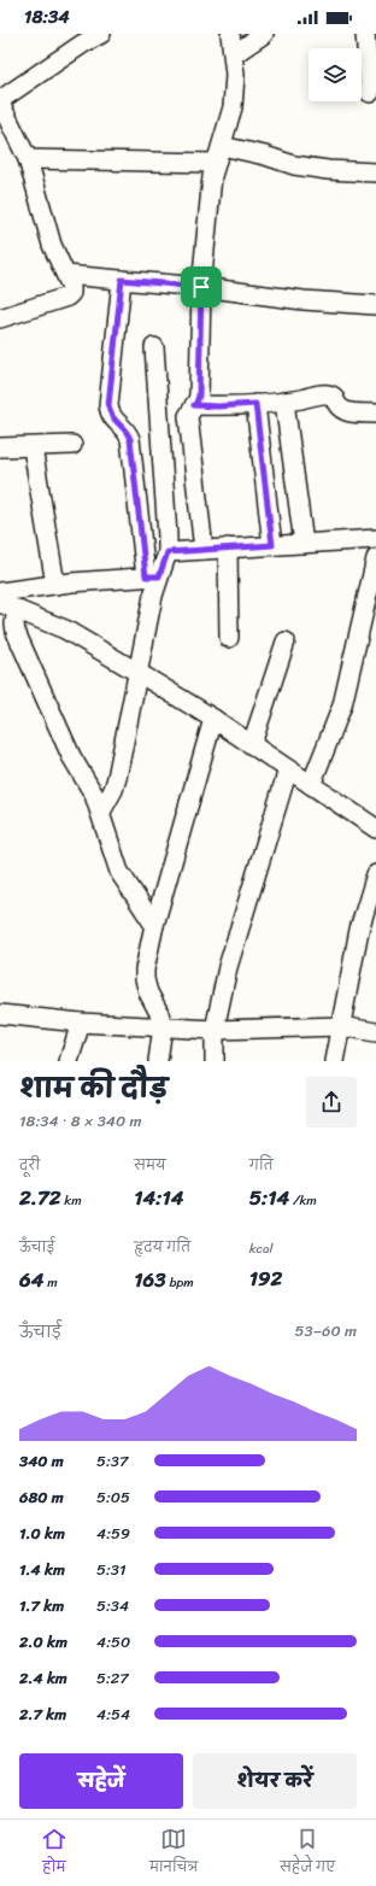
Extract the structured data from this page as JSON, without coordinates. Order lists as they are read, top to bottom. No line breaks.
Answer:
{"page":{"status":"18:34","heading":["शाम की दौड़","18:34 · 8 × 340 m"],"stats":[["दूरी","2.72 km"],["समय","14:14"],["गति","5:14 /km"],["ऊँचाई","64 m"],["हृदय गति","163 bpm"],["kcal","192"]],"chart":["ऊँचाई","53–60 m"],"list":[{"name":"340 m","note":"5:37"},{"name":"680 m","note":"5:05"},{"name":"1.0 km","note":"4:59"},{"name":"1.4 km","note":"5:31"},{"name":"1.7 km","note":"5:34"},{"name":"2.0 km","note":"4:50"},{"name":"2.4 km","note":"5:27"},{"name":"2.7 km","note":"4:54"}],"buttons":["सहेजें","शेयर करें"],"tabs":["होम","मानचित्र","सहेजे गए"]}}
